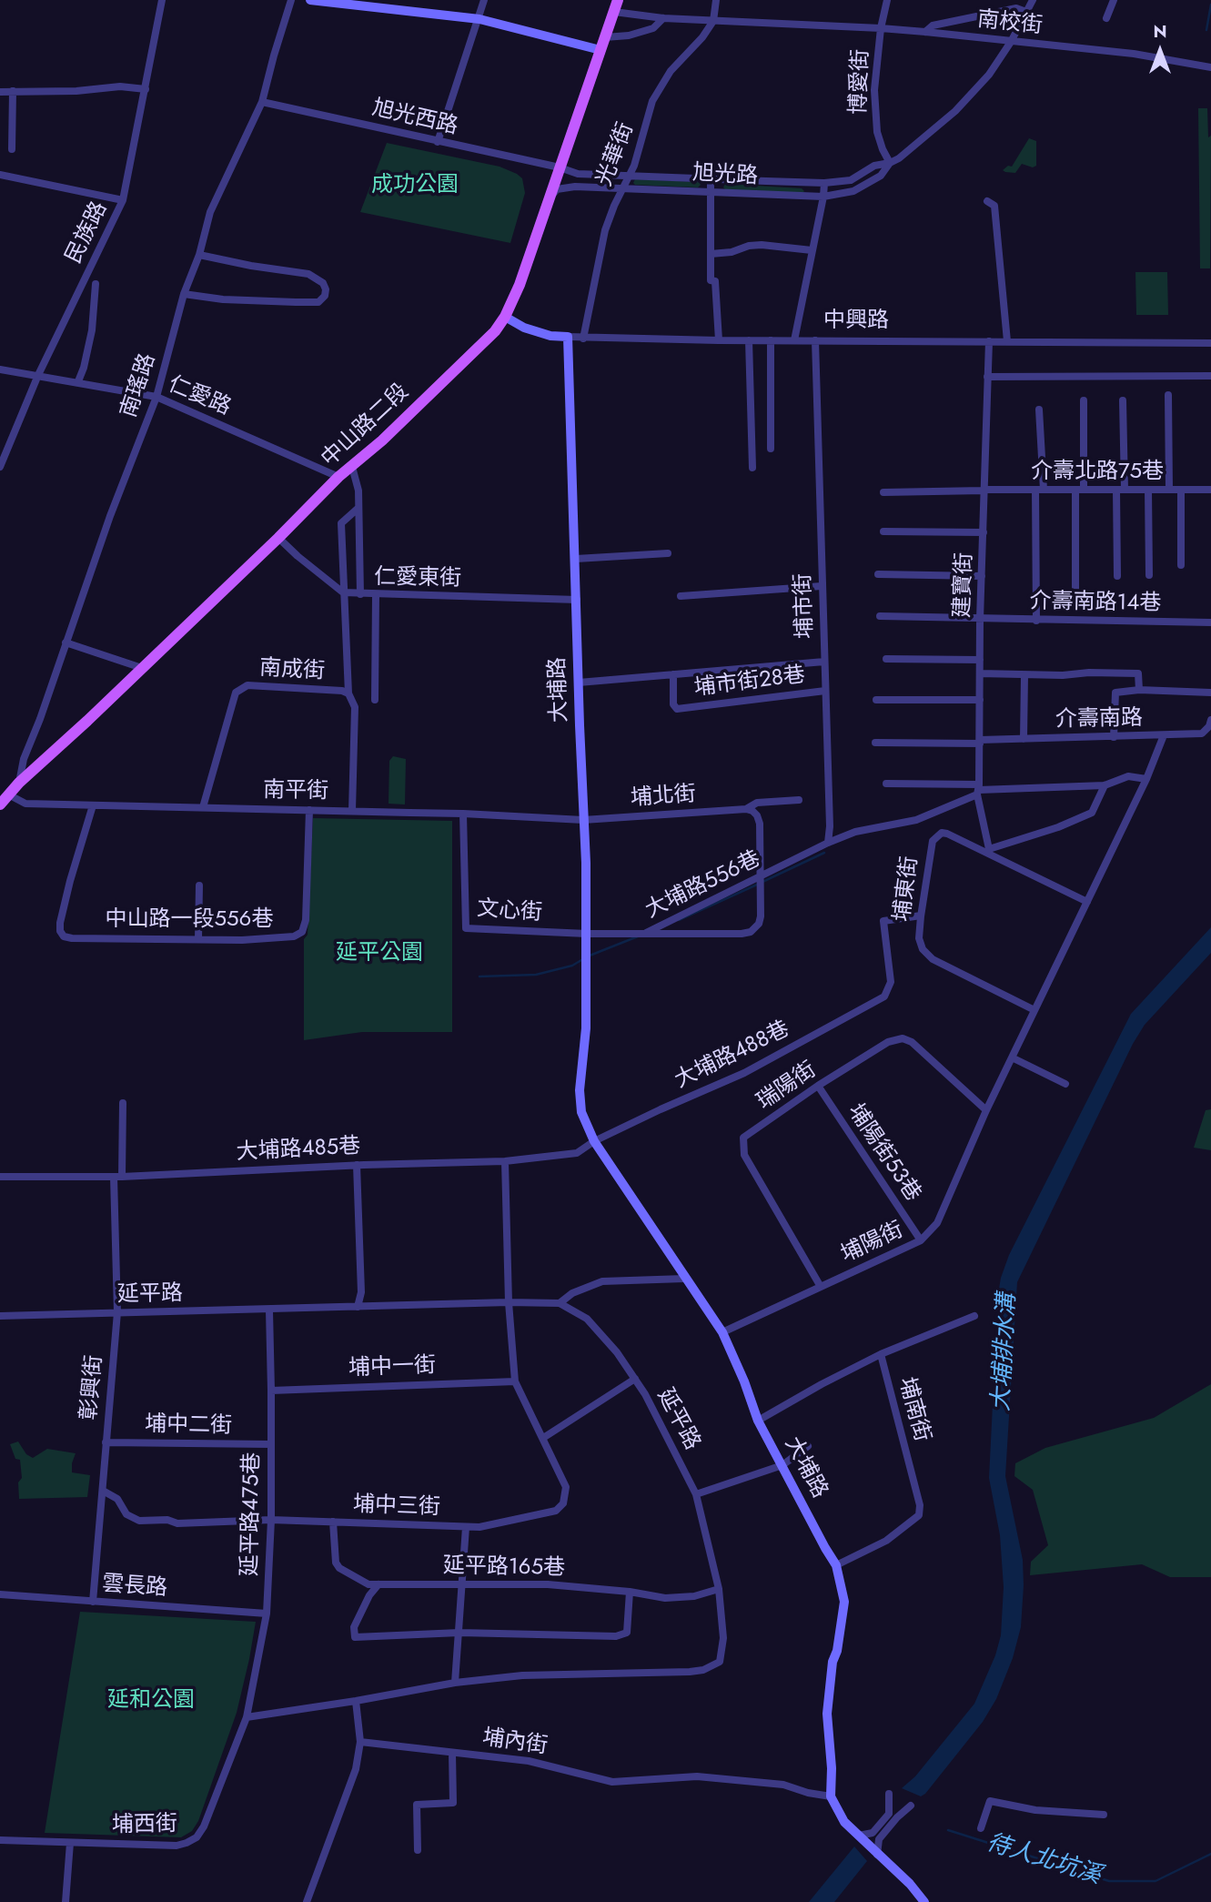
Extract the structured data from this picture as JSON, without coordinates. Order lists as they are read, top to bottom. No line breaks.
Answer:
{"streets":{"main road":["中興路","中山路二段","大埔路"],"street":["南校街","博愛街","旭光西路","光華街","旭光路","民族路","南瑤路","仁愛路","介壽北路75巷","仁愛東街","建寶街","介壽南路14巷","埔市街","南成街","埔市街28巷","介壽南路","南平街","埔北街","大埔路556巷","埔東街","文心街","中山路一段556巷","大埔路488巷","瑞陽街","大埔路485巷","埔陽街53巷","埔陽街","延平路","埔中一街","彰興街","埔南街","埔中二街","埔中三街","延平路475巷","延平路165巷","雲長路","埔內街","埔西街"]},"crossings":[["南校街","博愛街"],["南校街","光華街"],["南校街","旭光路"],["南校街","中山路二段"],["博愛街","旭光路"],["旭光西路","旭光路"],["旭光西路","南瑤路"],["旭光西路","中山路二段"],["光華街","旭光路"],["光華街","中興路"],["旭光路","中山路二段"],["民族路","仁愛路"],["中興路","中山路二段"],["中興路","建寶街"],["中興路","埔市街"],["中興路","大埔路"],["南瑤路","仁愛路"],["南瑤路","中山路二段"],["仁愛路","中山路二段"],["中山路二段","仁愛東街"],["中山路二段","南平街"],["介壽北路75巷","建寶街"],["仁愛東街","大埔路"],["建寶街","介壽南路14巷"],["建寶街","介壽南路"],["建寶街","大埔路556巷"],["埔市街","埔市街28巷"],["埔市街","大埔路"],["南成街","南平街"],["埔市街28巷","大埔路556巷"],["大埔路","南平街"],["大埔路","埔北街"],["大埔路","大埔路556巷"],["大埔路","文心街"],["大埔路","大埔路488巷"],["大埔路","大埔路485巷"],["大埔路","埔陽街"],["大埔路","埔南街"],["大埔路","埔內街"],["介壽南路","埔陽街"],["南平街","埔北街"],["南平街","文心街"],["南平街","中山路一段556巷"],["大埔路556巷","文心街"],["埔東街","大埔路488巷"],["埔東街","埔陽街"],["大埔路488巷","大埔路485巷"],["瑞陽街","埔陽街53巷"],["瑞陽街","埔陽街"],["大埔路485巷","彰興街"],["埔陽街53巷","埔陽街"],["延平路","彰興街"],["延平路","延平路475巷"],["延平路","延平路165巷"],["延平路","埔西街"],["埔中一街","埔中三街"],["埔中一街","延平路475巷"],["彰興街","埔中二街"],["彰興街","埔中三街"],["彰興街","雲長路"],["埔中二街","延平路475巷"],["埔中三街","延平路475巷"],["埔中三街","延平路165巷"],["延平路475巷","雲長路"],["延平路475巷","埔西街"]],"water":["大埔排水溝","待人北坑溪"],"parks":["成功公園","延平公園","延和公園"],"north":"top"}
